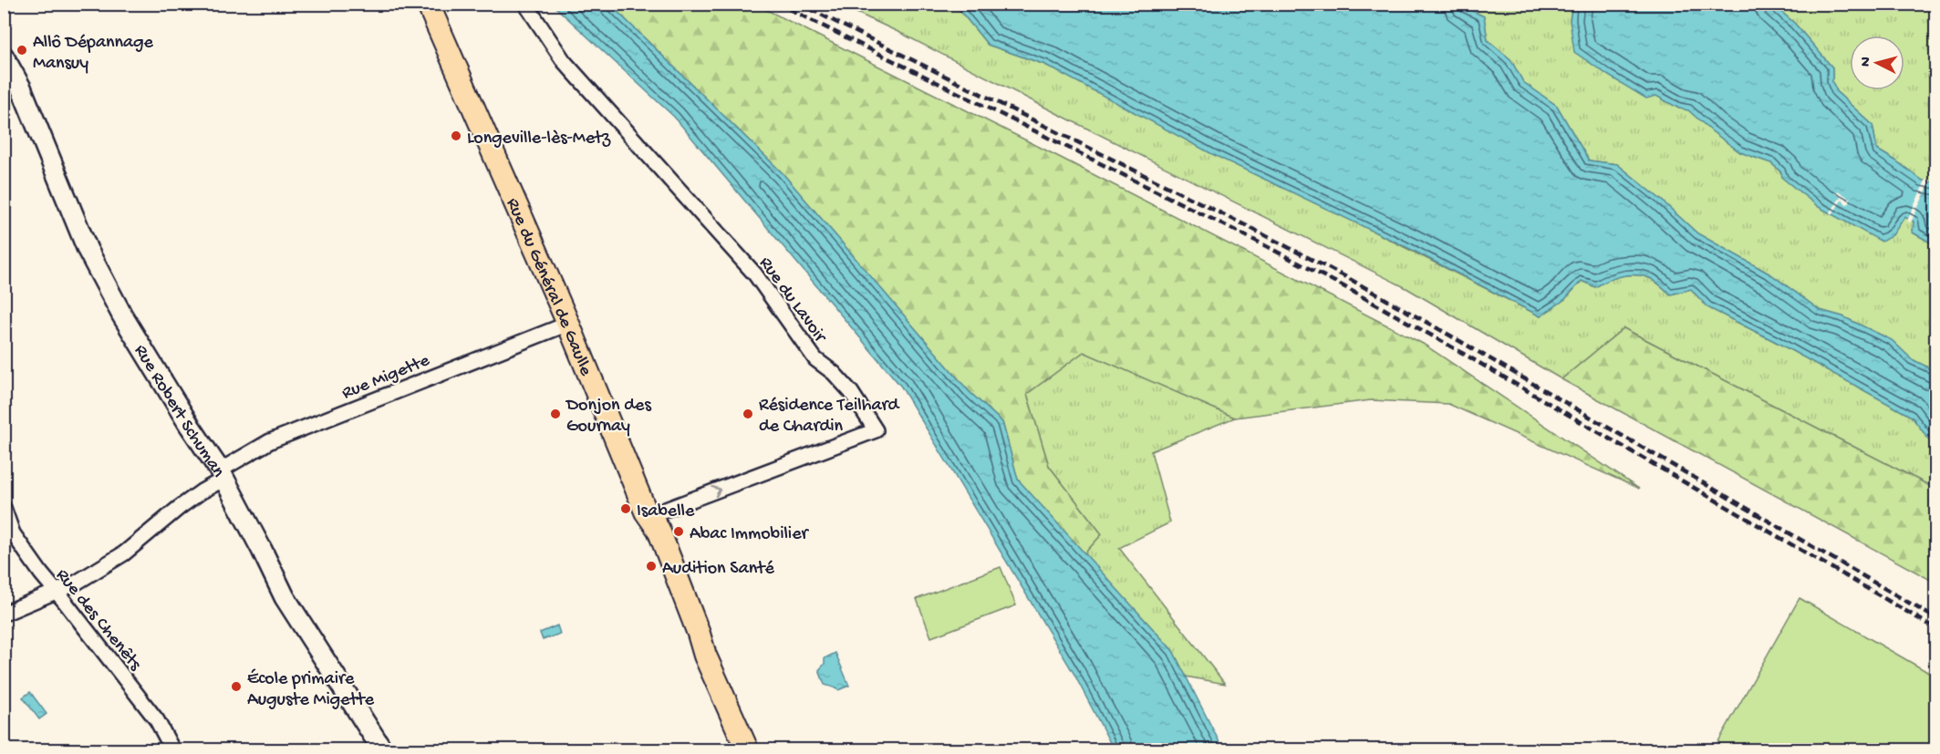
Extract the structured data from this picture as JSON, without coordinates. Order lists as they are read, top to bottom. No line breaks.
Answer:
{"streets":{"main road":["Rue du Général de Gaulle"],"street":["Rue du Lavoir","Rue Migette","Rue Robert Schuman","Rue des Chenêts"]},"crossings":[["Rue du Général de Gaulle","Rue du Lavoir"],["Rue du Général de Gaulle","Rue Migette"],["Rue Migette","Rue Robert Schuman"],["Rue Migette","Rue des Chenêts"]],"places":["Allô Dépannage Mansuy","Longeville-lès-Metz","Donjon des Gournay","Résidence Teilhard de Chardin","Isabelle","Abac Immobilier","Audition Santé","École primaire Auguste Migette"],"north":"left"}
